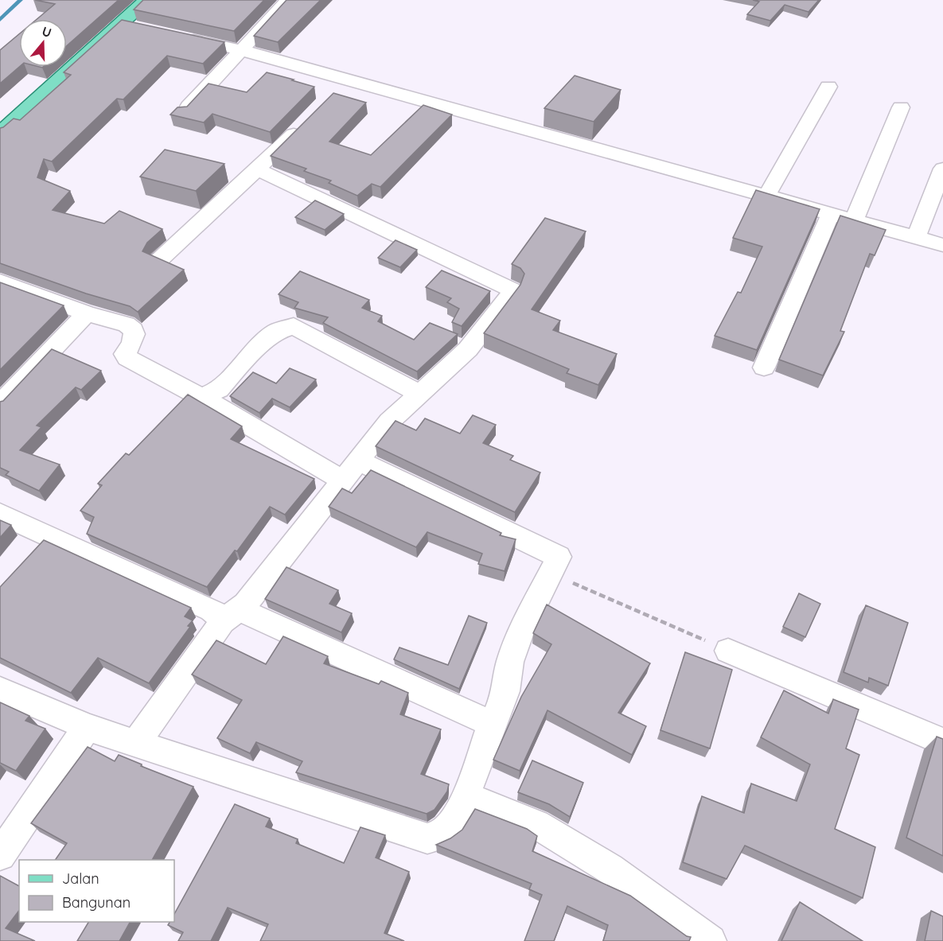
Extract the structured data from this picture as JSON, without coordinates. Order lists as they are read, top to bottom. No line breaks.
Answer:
{"legend":["Jalan","Bangunan"],"north":"top"}
